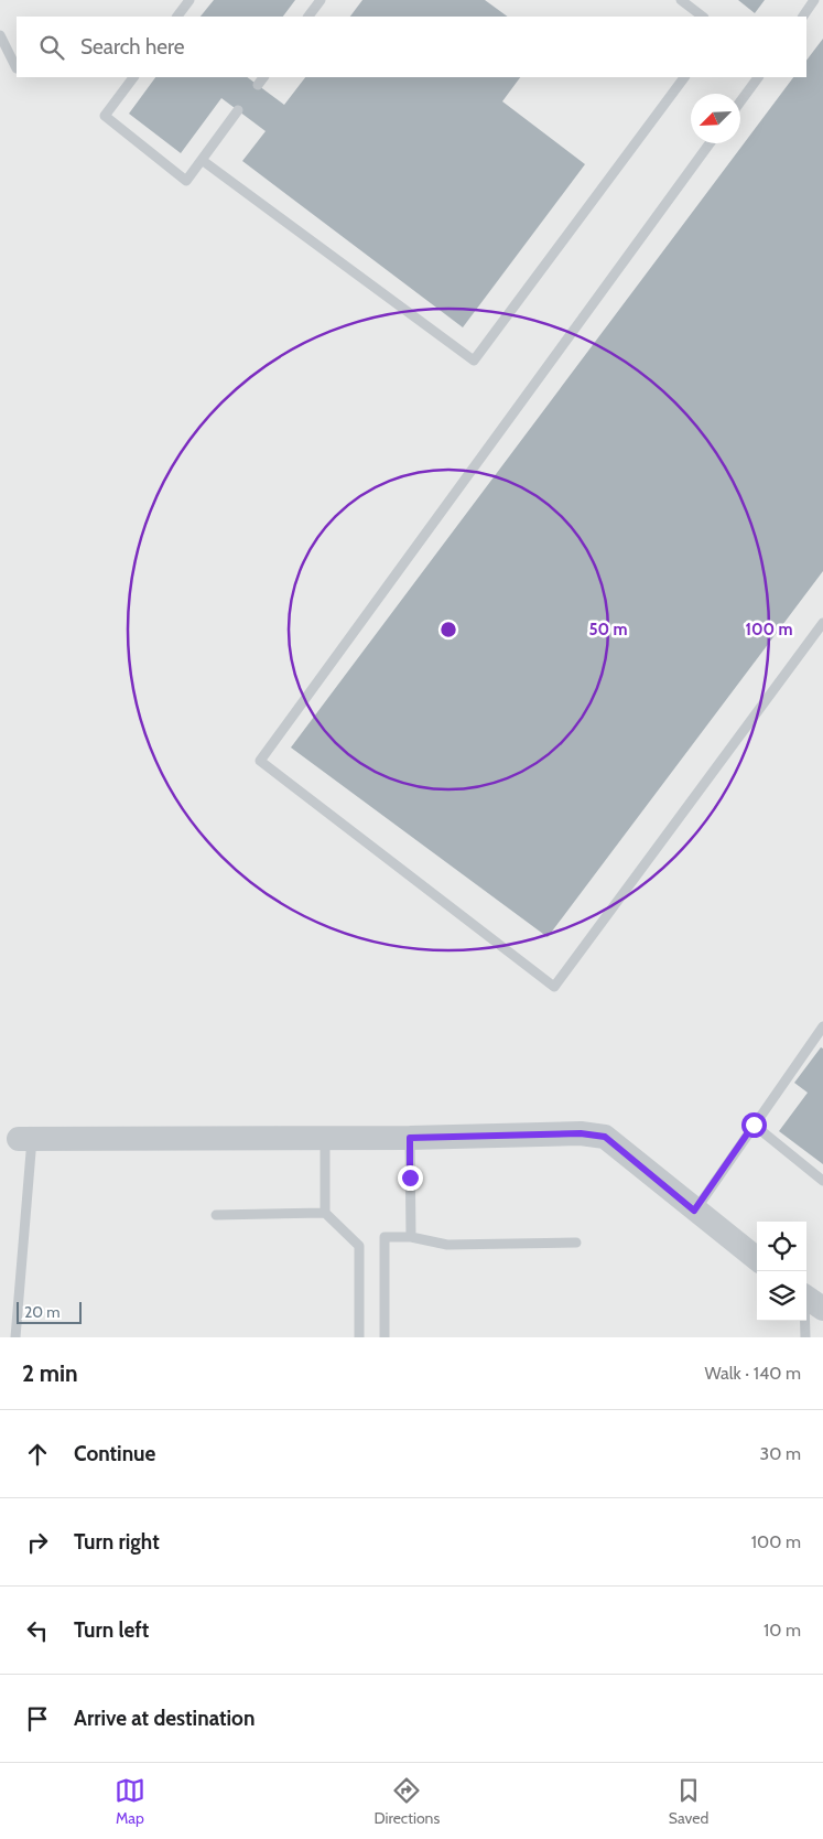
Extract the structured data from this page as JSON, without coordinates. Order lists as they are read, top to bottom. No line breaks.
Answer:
{"scale_bar":"20 m","north":"bottom left","page":{"search":"Search here","scale":"20 m","heading":["2 min","Walk · 140 m"],"list":[["Continue","30 m"],["Turn right","100 m"],["Turn left","10 m"],"Arrive at destination"],"nav":["Map","Directions","Saved"]},"rings":["50 m","100 m"]}
